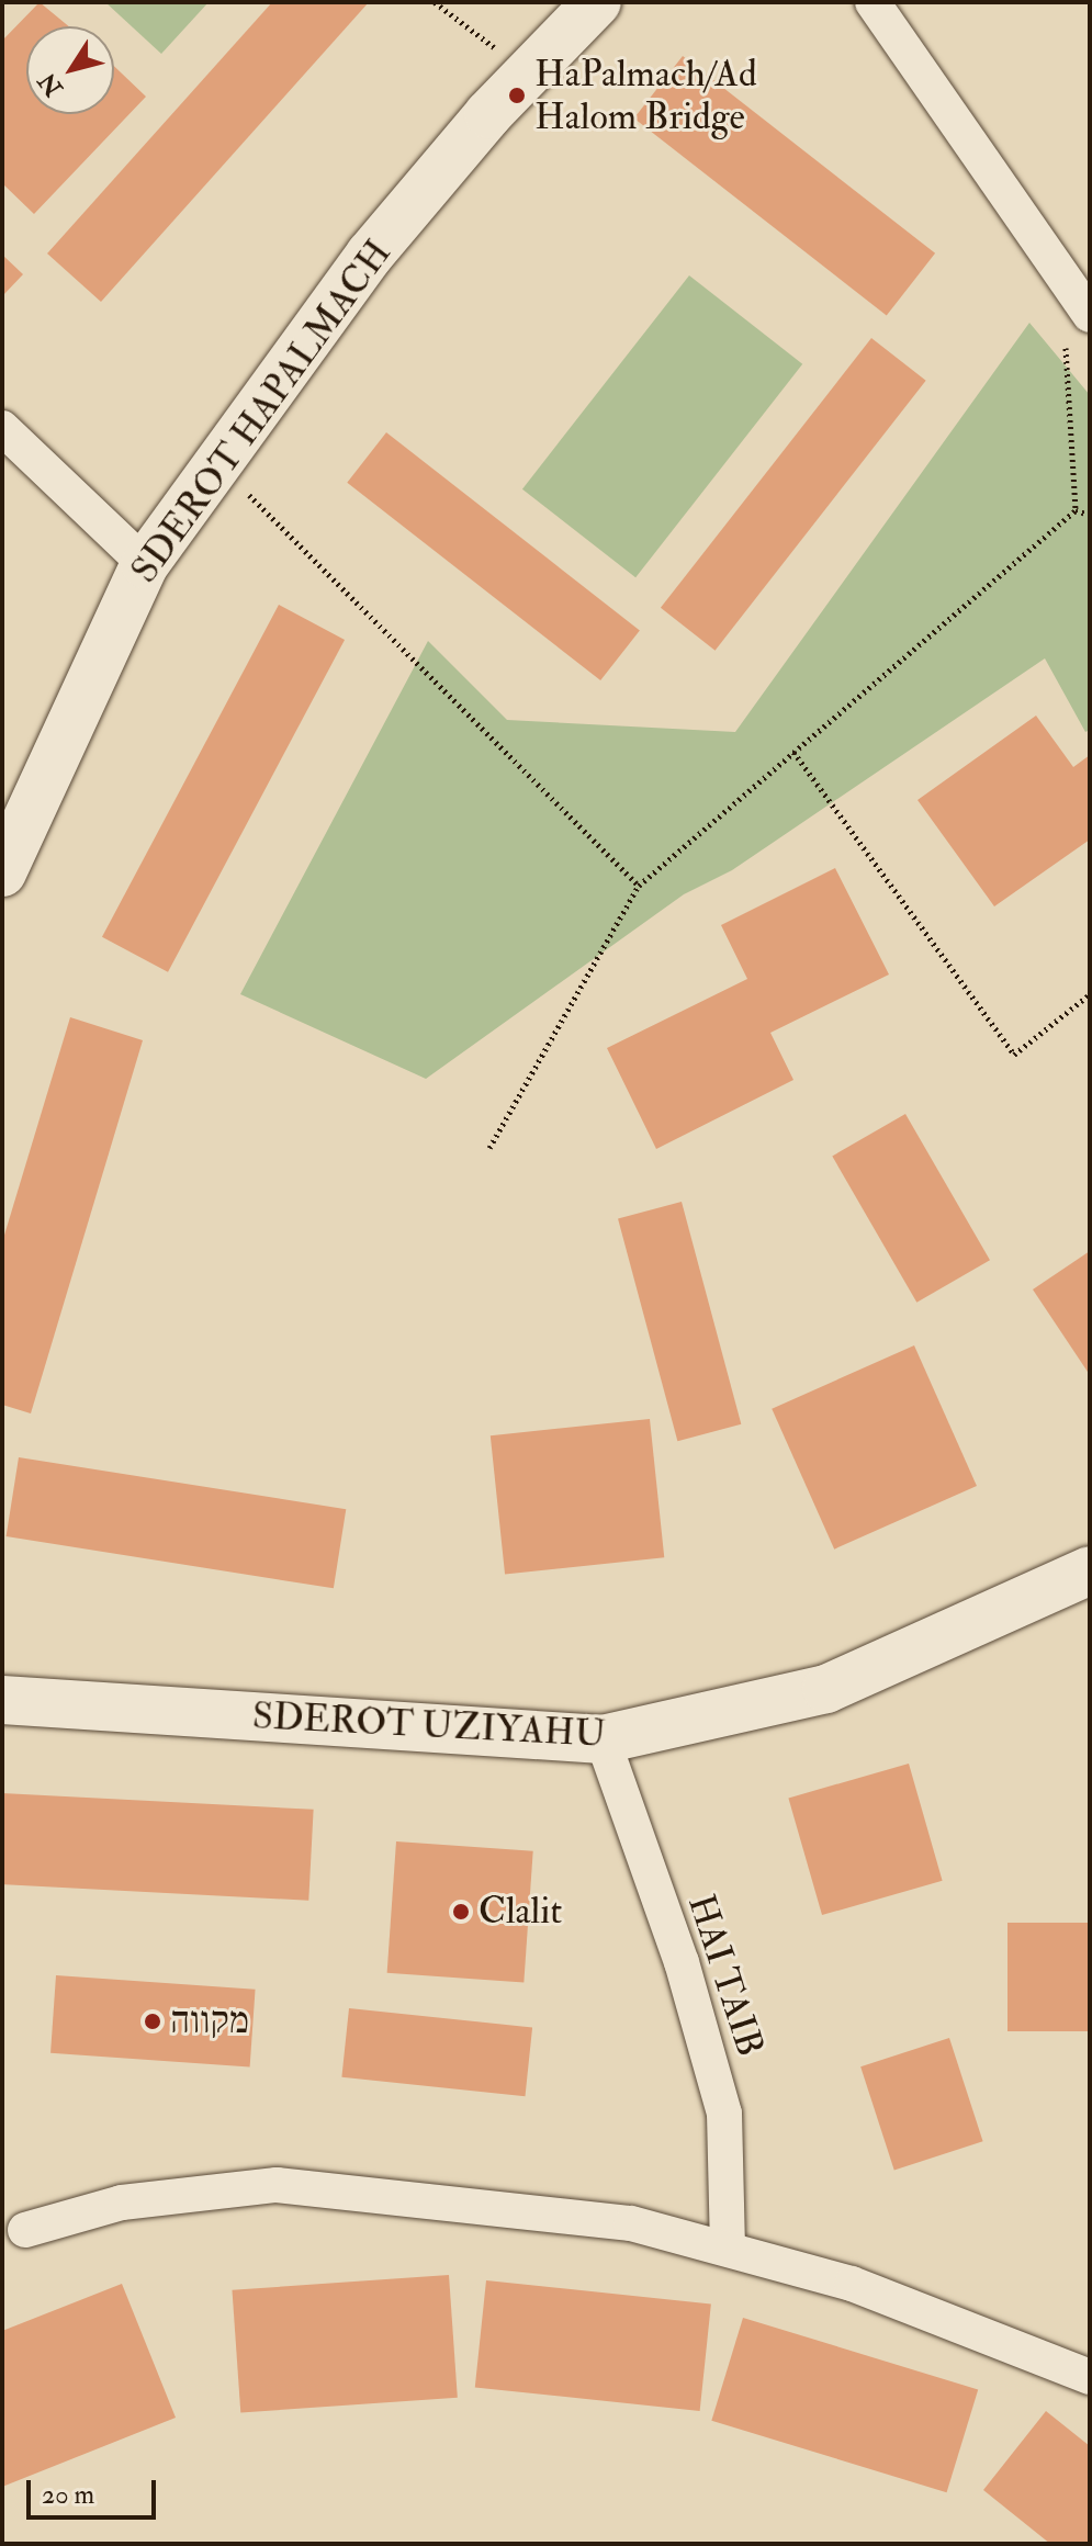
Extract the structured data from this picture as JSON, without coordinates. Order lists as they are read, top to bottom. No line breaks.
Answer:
{"streets":{"street":["SDEROT HAPALMACH","SDEROT UZIYAHU","HAI TAIB"]},"crossings":[["SDEROT UZIYAHU","HAI TAIB"]],"places":["HaPalmach/Ad Halom Bridge","Clalit","מקווה"],"scale_bar":"20 m","north":"bottom left"}
